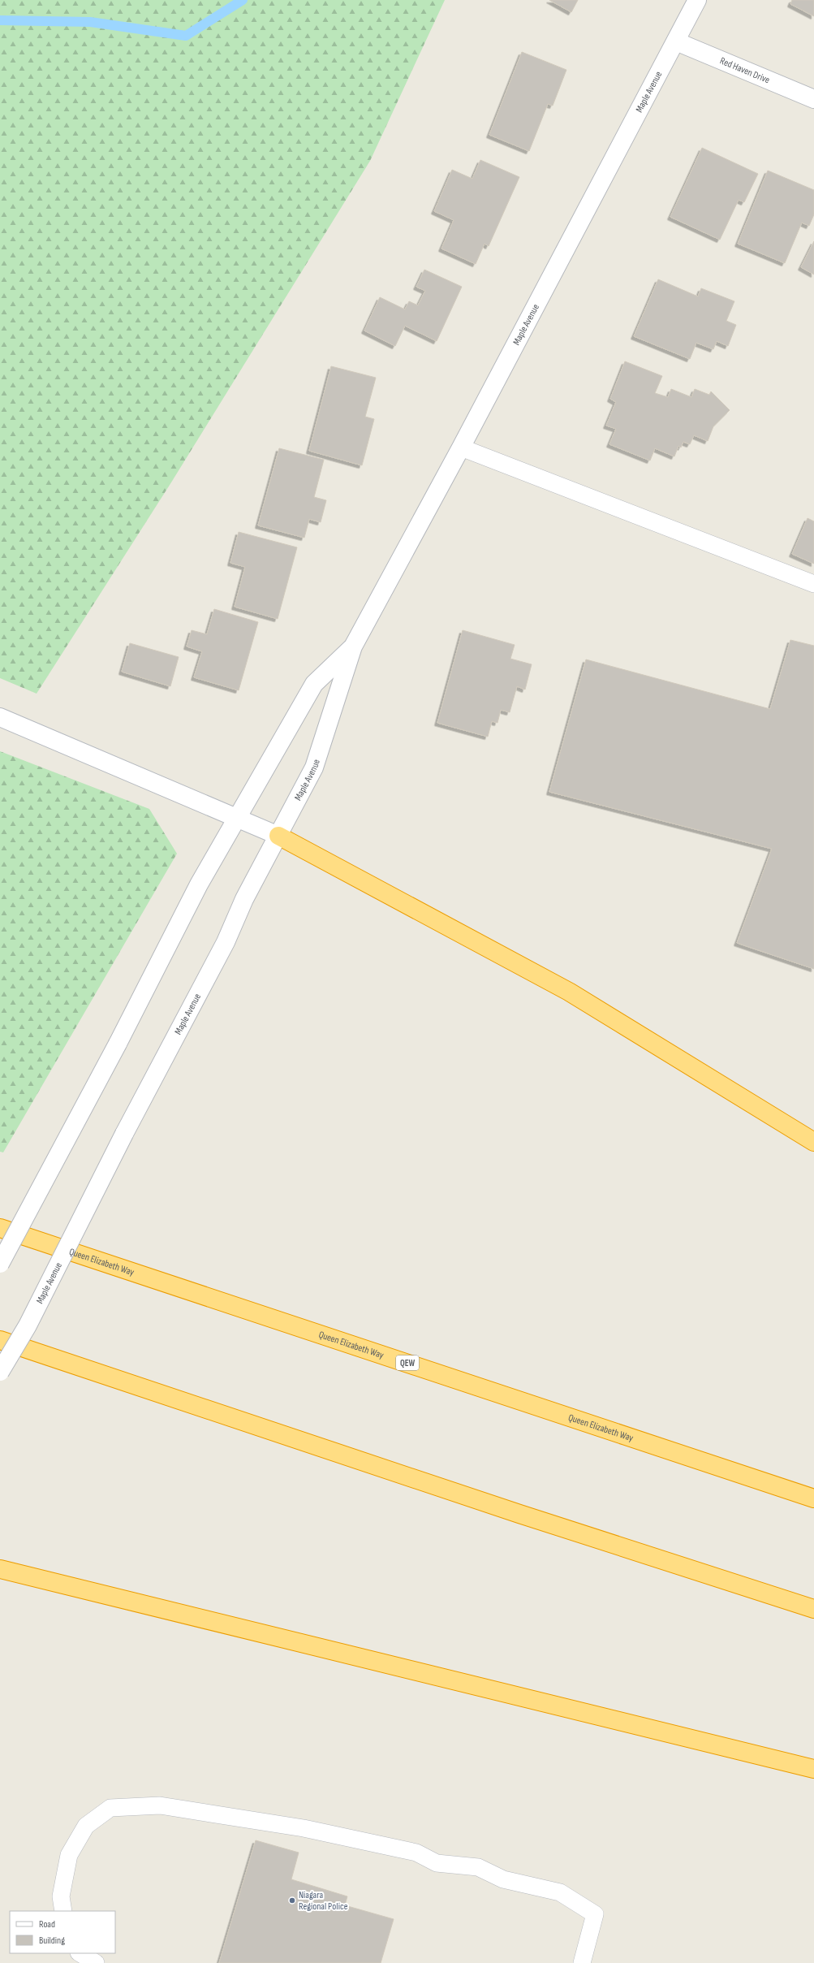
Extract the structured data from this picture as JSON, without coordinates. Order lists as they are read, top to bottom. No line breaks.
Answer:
{"streets":{"highway":["Queen Elizabeth Way","QEW"],"street":["Red Haven Drive","Maple Avenue"]},"crossings":[["Red Haven Drive","Maple Avenue"]],"places":["Niagara Regional Police"],"legend":["Road","Building"]}
